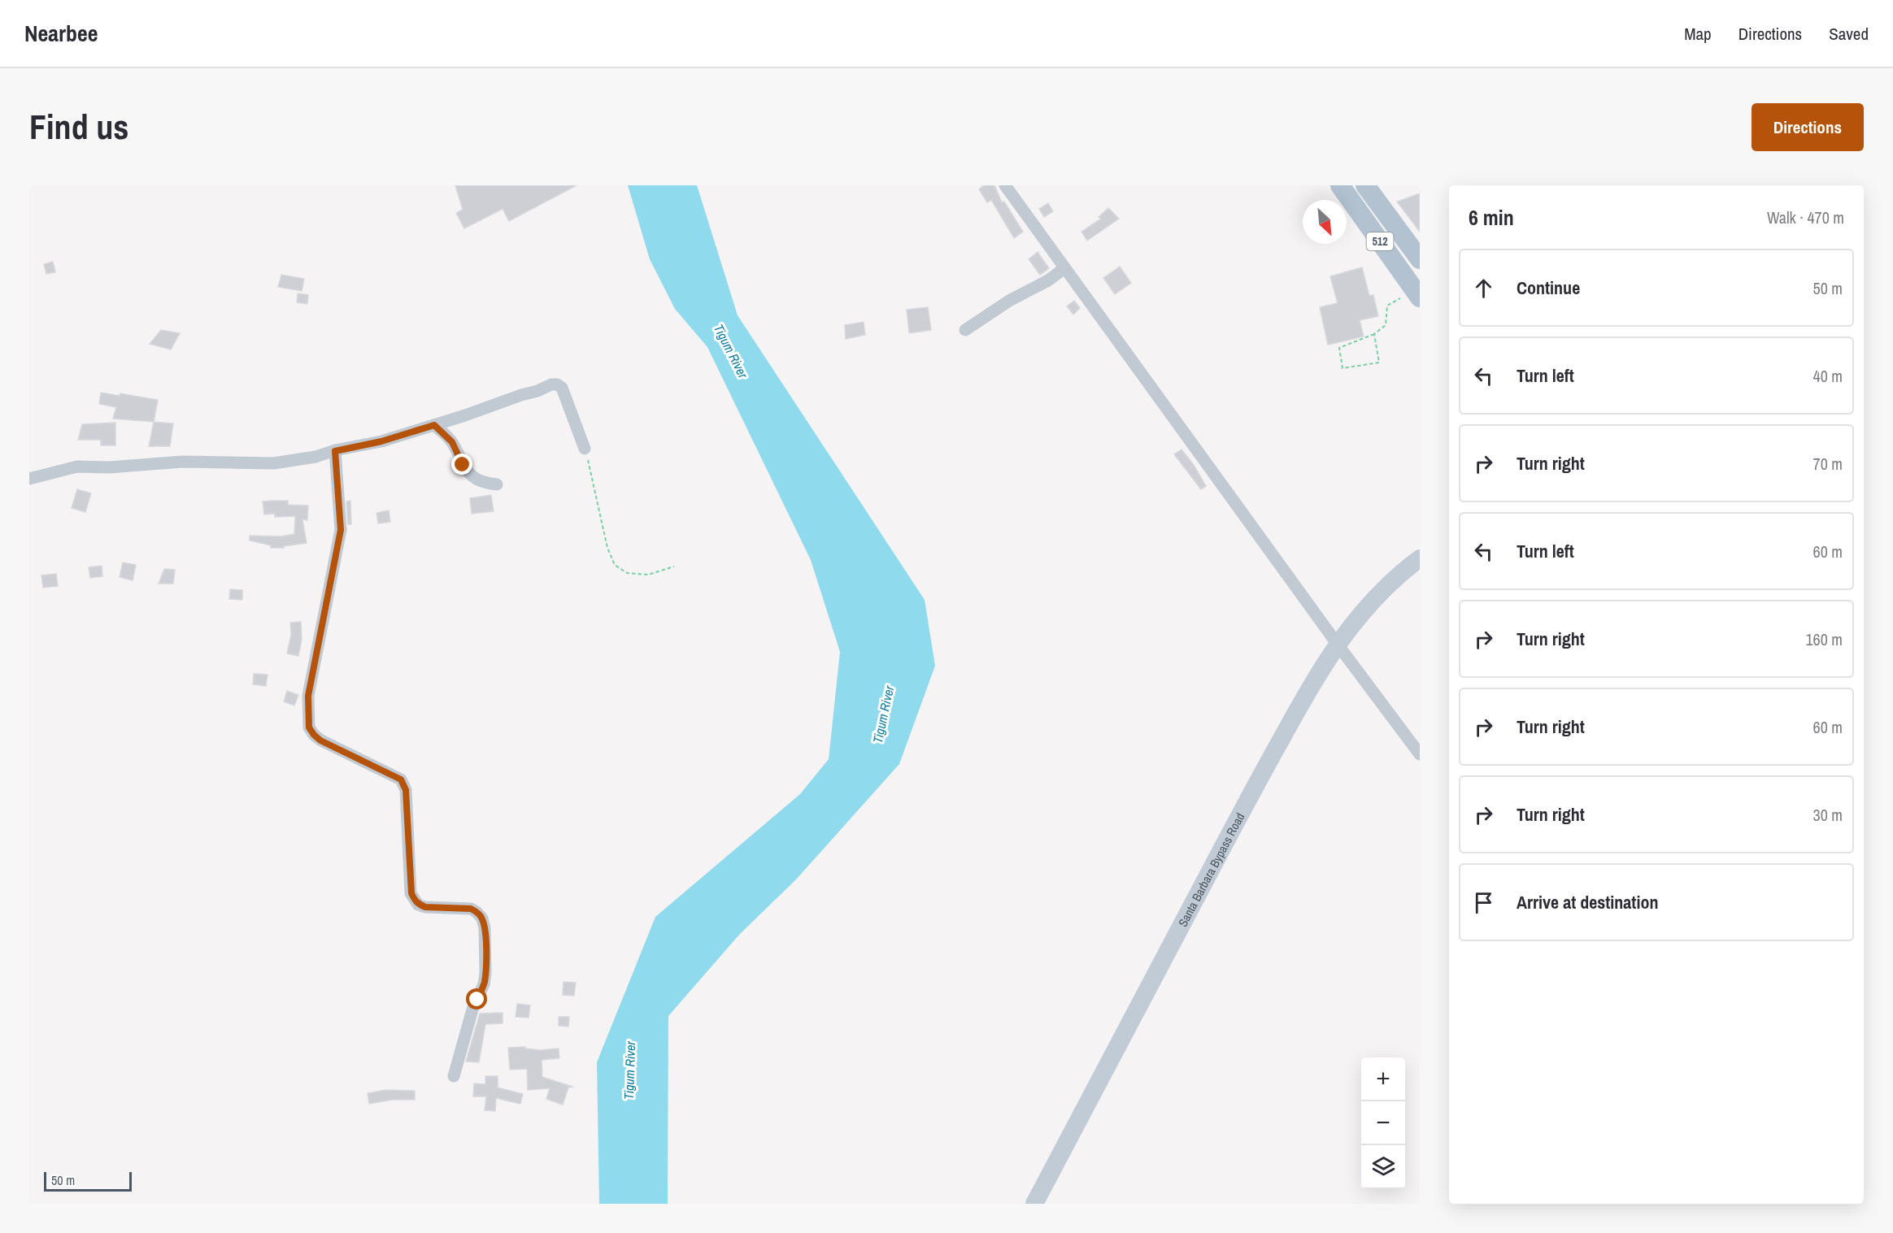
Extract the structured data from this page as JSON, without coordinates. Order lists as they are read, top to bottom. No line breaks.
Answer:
{"streets":{"main road":["512","Santa Barbara Bypass Road"]},"water":["Tigum River"],"scale_bar":"50 m","north":"bottom right","page":{"header":"Nearbee","nav":["Map","Directions","Saved"],"buttons":"Directions","title":"Find us","heading":["6 min","Walk · 470 m"],"list":[["Continue","50 m"],["Turn left","40 m"],["Turn right","70 m"],["Turn left","60 m"],["Turn right","160 m"],["Turn right","60 m"],["Turn right","30 m"],"Arrive at destination"],"map_buttons":["+","−"],"scale":"50 m"}}
